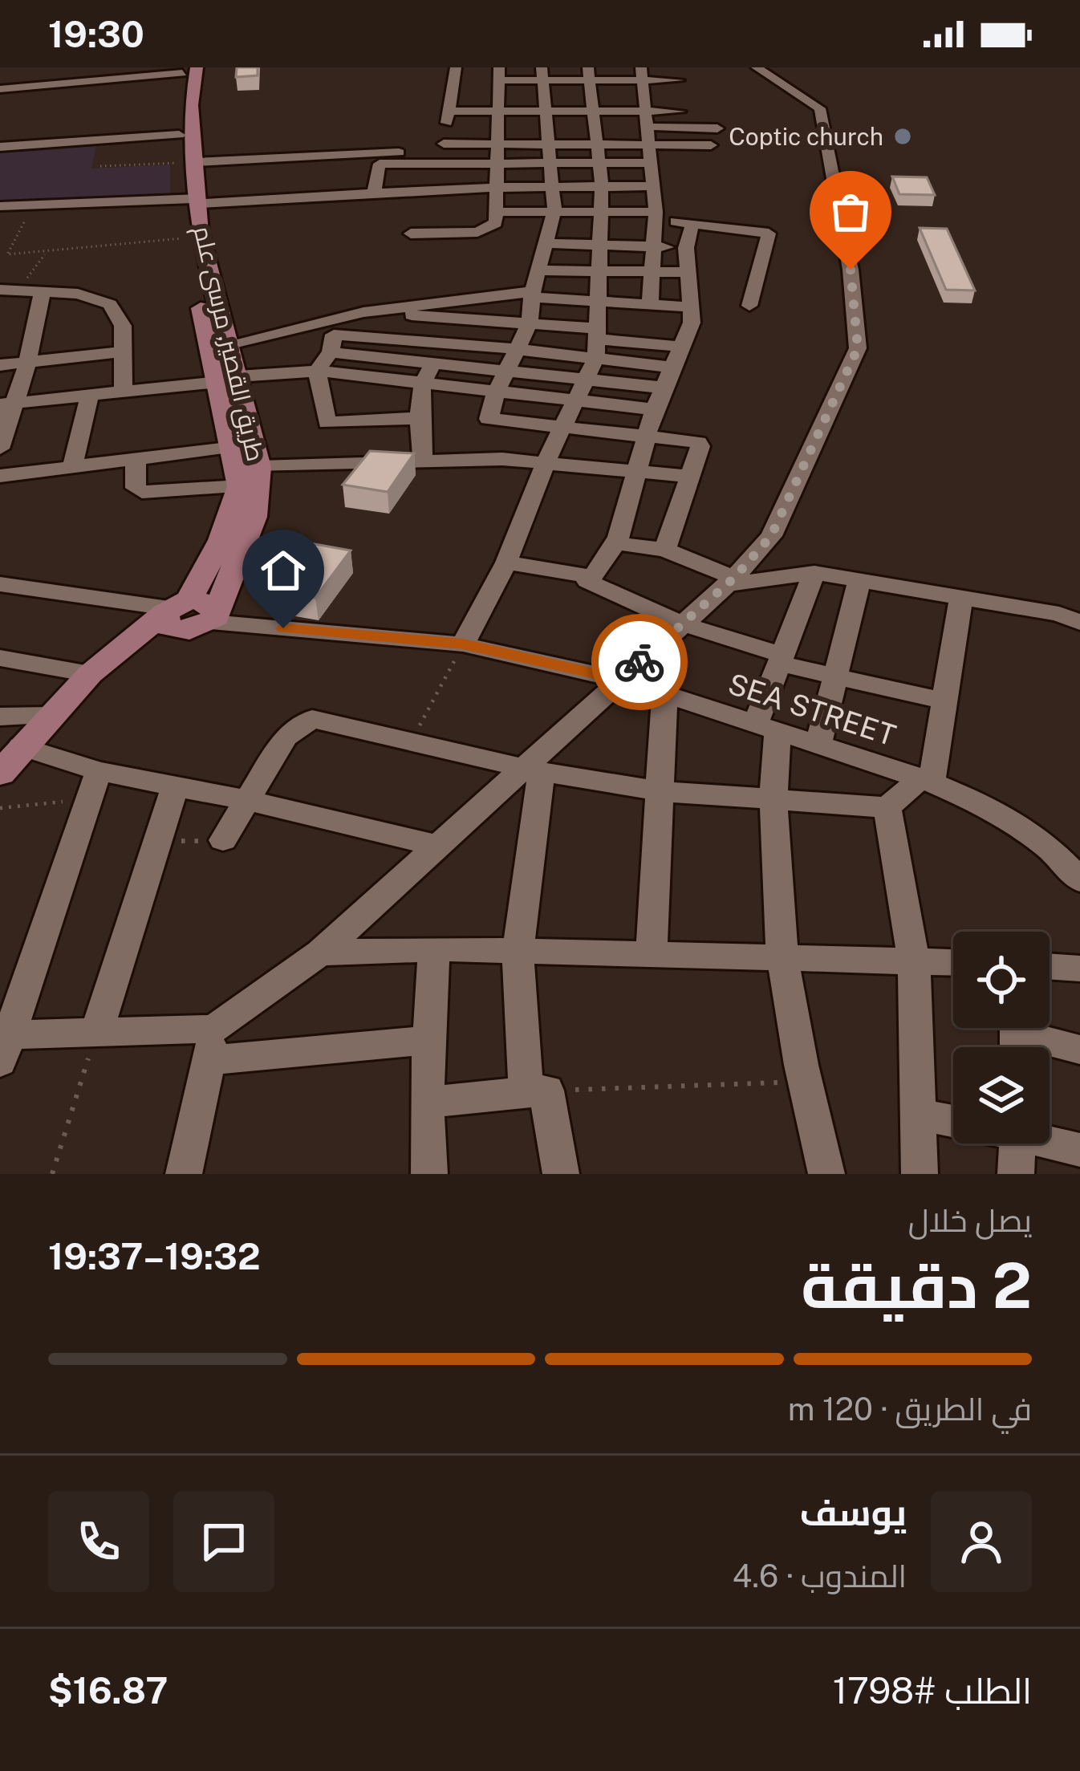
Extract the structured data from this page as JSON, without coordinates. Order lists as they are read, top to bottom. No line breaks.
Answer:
{"streets":{"main road":["طريق القصير, مرسى علم"],"street":["SEA STREET"]},"crossings":[["طريق القصير, مرسى علم","SEA STREET"]],"places":["Coptic church"],"page":{"status":"19:30","heading":["2 دقيقة","يصل خلال","19:32–19:37"],"panel":["يوسف","المندوب · 4.6","الطلب #1798","$16.87"],"bar":"في الطريق · 120 m"}}
